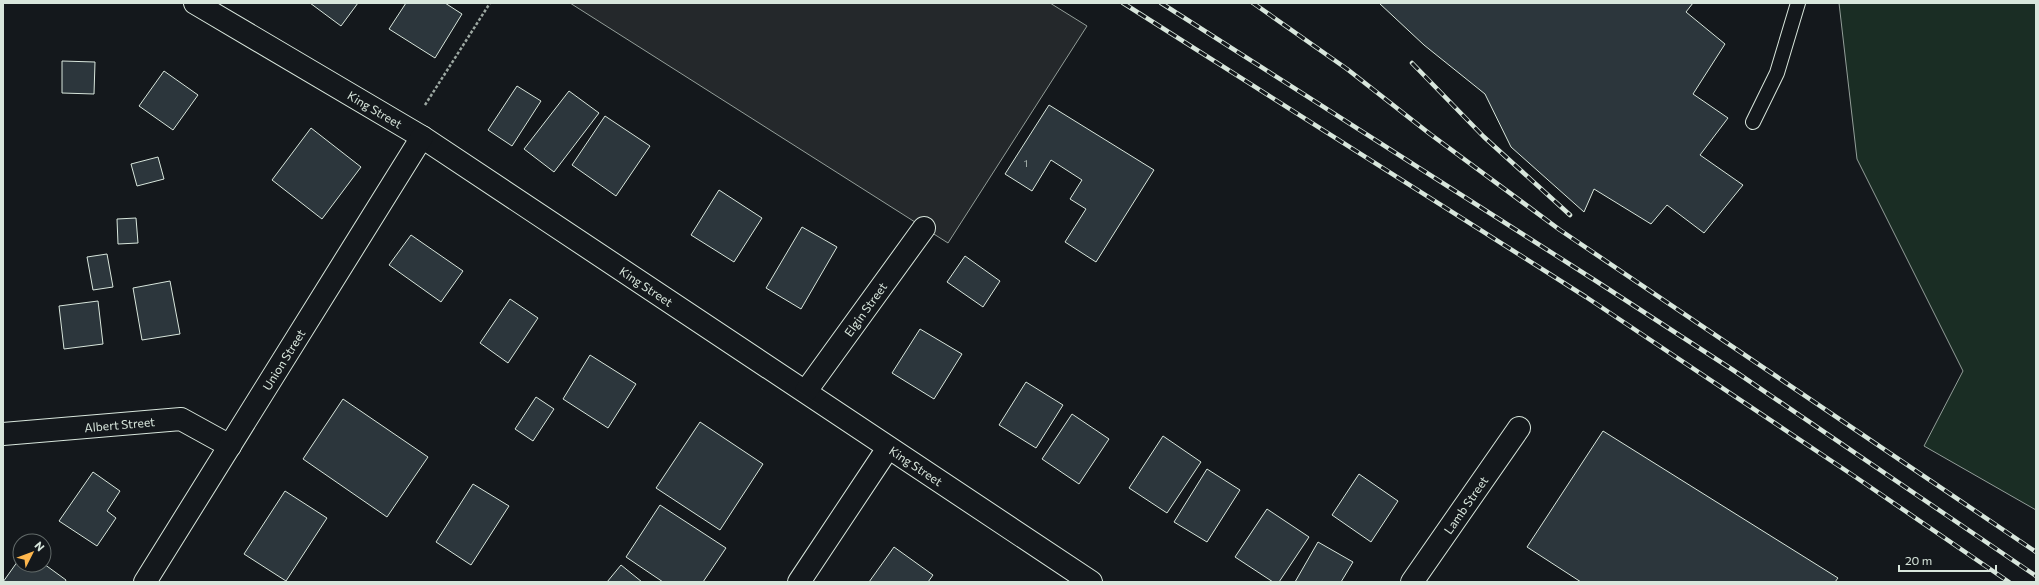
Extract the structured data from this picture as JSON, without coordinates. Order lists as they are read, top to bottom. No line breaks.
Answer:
{"streets":{"street":["King Street","Elgin Street","Union Street","Albert Street","Lamb Street"]},"crossings":[["King Street","Elgin Street"],["King Street","Union Street"],["Union Street","Albert Street"]],"house_numbers":["1"],"scale_bar":"20 m","north":"top right"}
